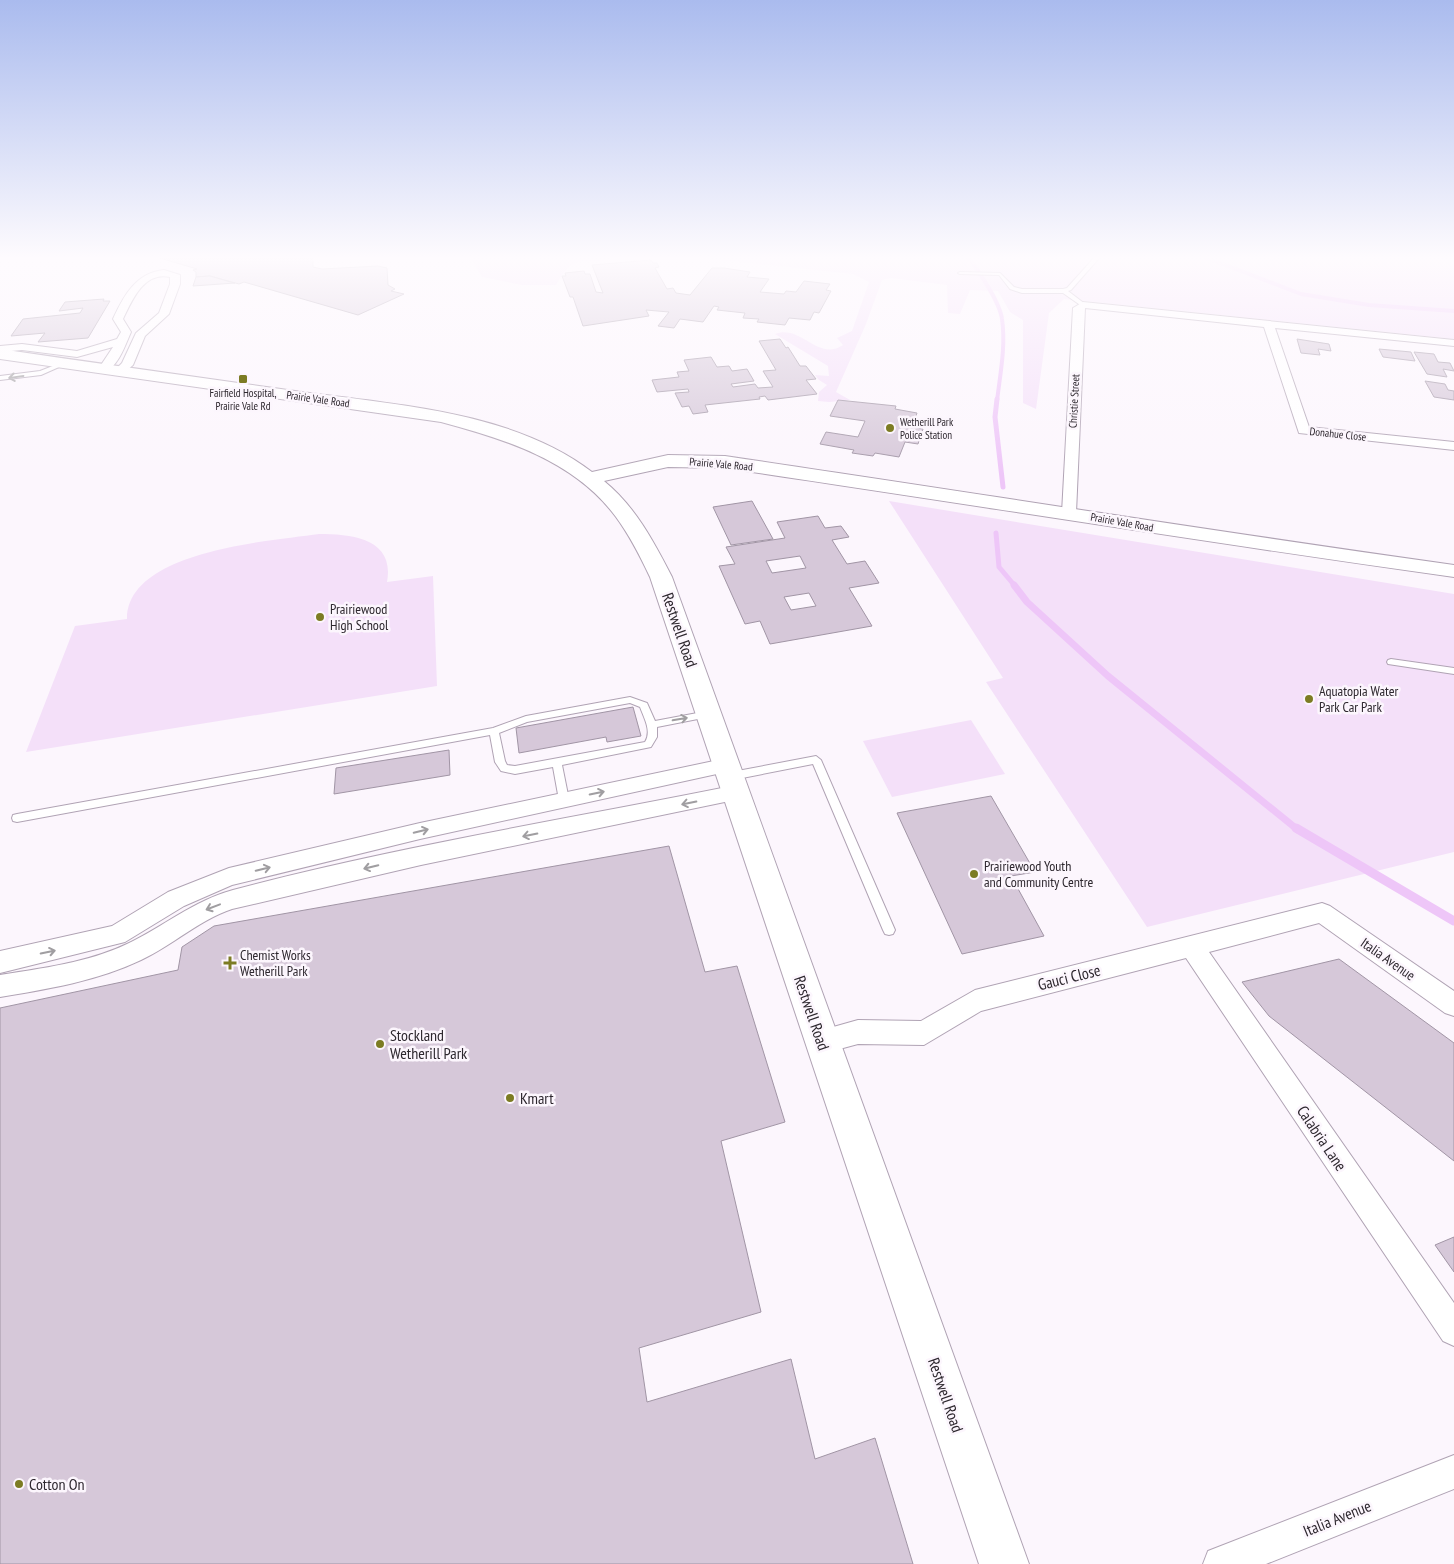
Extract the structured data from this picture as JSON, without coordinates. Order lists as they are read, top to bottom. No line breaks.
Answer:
{"streets":{"main road":["Prairie Vale Road","Restwell Road"],"street":["Christie Street","Donahue Close","Italia Avenue","Gauci Close","Calabria Lane"]},"crossings":[["Prairie Vale Road","Christie Street"],["Prairie Vale Road","Restwell Road"],["Restwell Road","Gauci Close"],["Italia Avenue","Gauci Close"],["Gauci Close","Calabria Lane"]],"places":{"transit":["Fairfield Hospital, Prairie Vale Rd"],"other":["Wetherill Park Police Station","Prairiewood High School","Aquatopia Water Park Car Park","Prairiewood Youth and Community Centre","Stockland Wetherill Park","Kmart","Cotton On"],"health":["Chemist Works Wetherill Park"]}}
